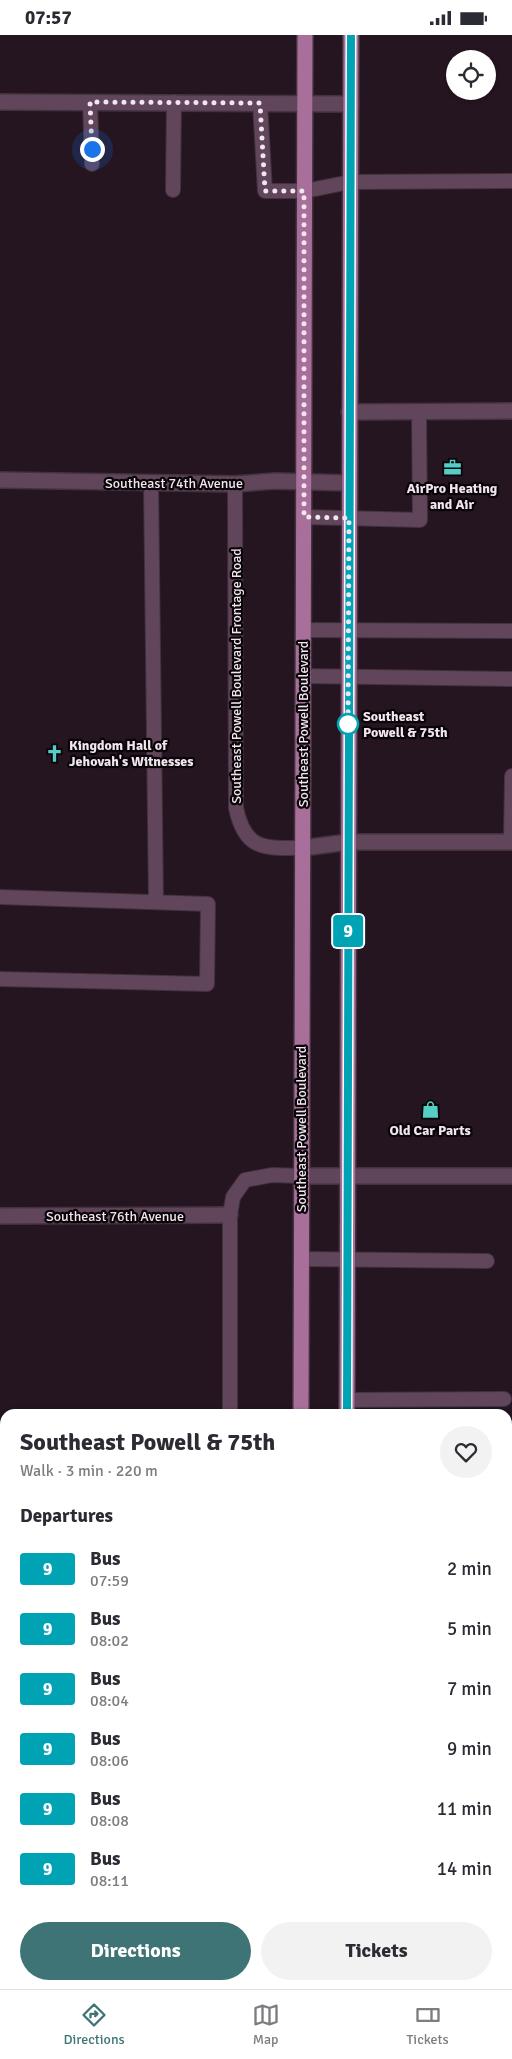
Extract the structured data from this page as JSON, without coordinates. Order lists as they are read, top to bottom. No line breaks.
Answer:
{"streets":{"main road":["Southeast Powell Boulevard"],"street":["Southeast 74th Avenue","Southeast 76th Avenue"],"lane":["Southeast Powell Boulevard Frontage Road"]},"crossings":[["Southeast 74th Avenue","Southeast Powell Boulevard Frontage Road"],["Southeast 74th Avenue","Southeast Powell Boulevard"],["Southeast Powell Boulevard Frontage Road","Southeast Powell Boulevard"]],"places":{"office":["AirPro Heating and Air"],"other":["Southeast Powell & 75th"],"church":["Kingdom Hall of Jehovah's Witnesses"],"shop":["Old Car Parts"]},"lines":["bus line 9"],"page":{"status":"07:57","on_map":"9","heading":[["Southeast Powell & 75th","Walk · 3 min · 220 m"],"Departures"],"list":[{"mark":"9","name":"Bus","note":"07:59","value":"2 min"},{"mark":"9","name":"Bus","note":"08:02","value":"5 min"},{"mark":"9","name":"Bus","note":"08:04","value":"7 min"},{"mark":"9","name":"Bus","note":"08:06","value":"9 min"},{"mark":"9","name":"Bus","note":"08:08","value":"11 min"},{"mark":"9","name":"Bus","note":"08:11","value":"14 min"}],"buttons":["Directions","Tickets"],"tabs":["Directions","Map","Tickets"]}}
